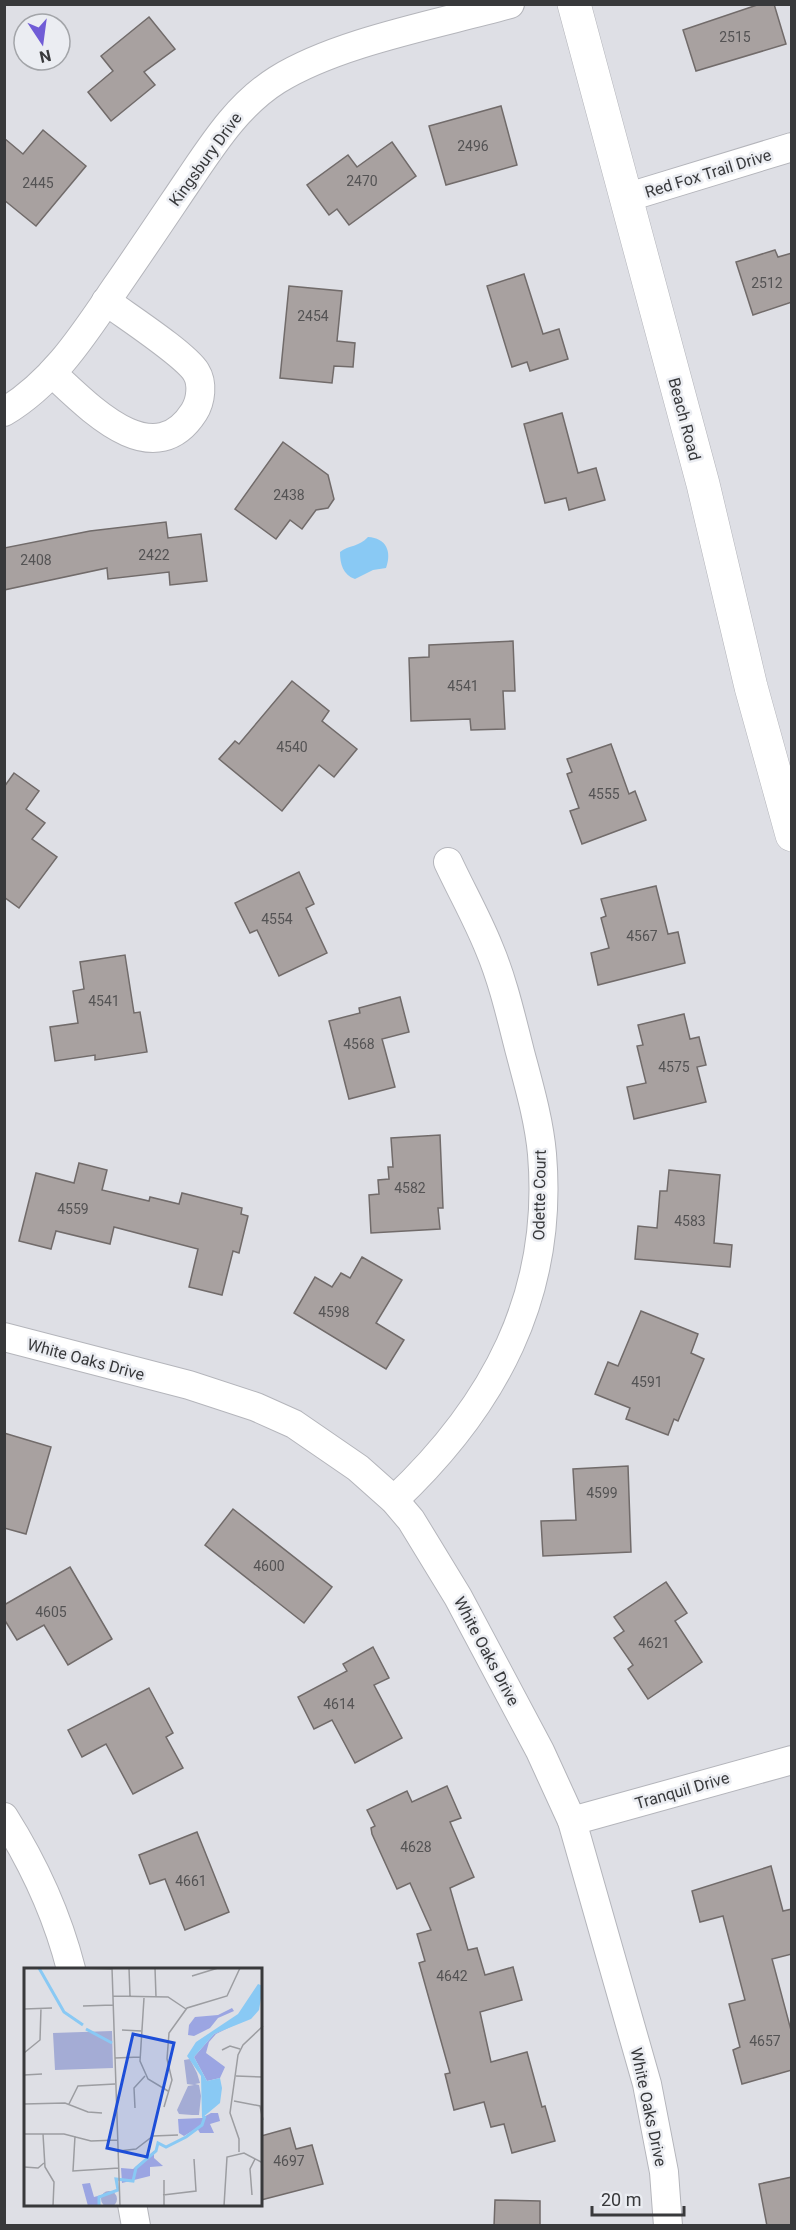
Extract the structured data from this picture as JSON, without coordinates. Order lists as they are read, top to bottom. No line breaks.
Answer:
{"streets":{"street":["Kingsbury Drive","Red Fox Trail Drive","Beach Road","Odette Court","White Oaks Drive","Tranquil Drive"]},"crossings":[["Red Fox Trail Drive","Beach Road"],["Odette Court","White Oaks Drive"],["White Oaks Drive","Tranquil Drive"]],"house_numbers":["2515","2496","2470","2445","2512","2454","2438","2422","2408","4541","4540","4555","4554","4567","4541","4568","4575","4582","4559","4583","4598","4591","4599","4600","4605","4621","4614","4628","4661","4642","4657","4697"],"scale_bar":"20 m","north":"bottom"}
